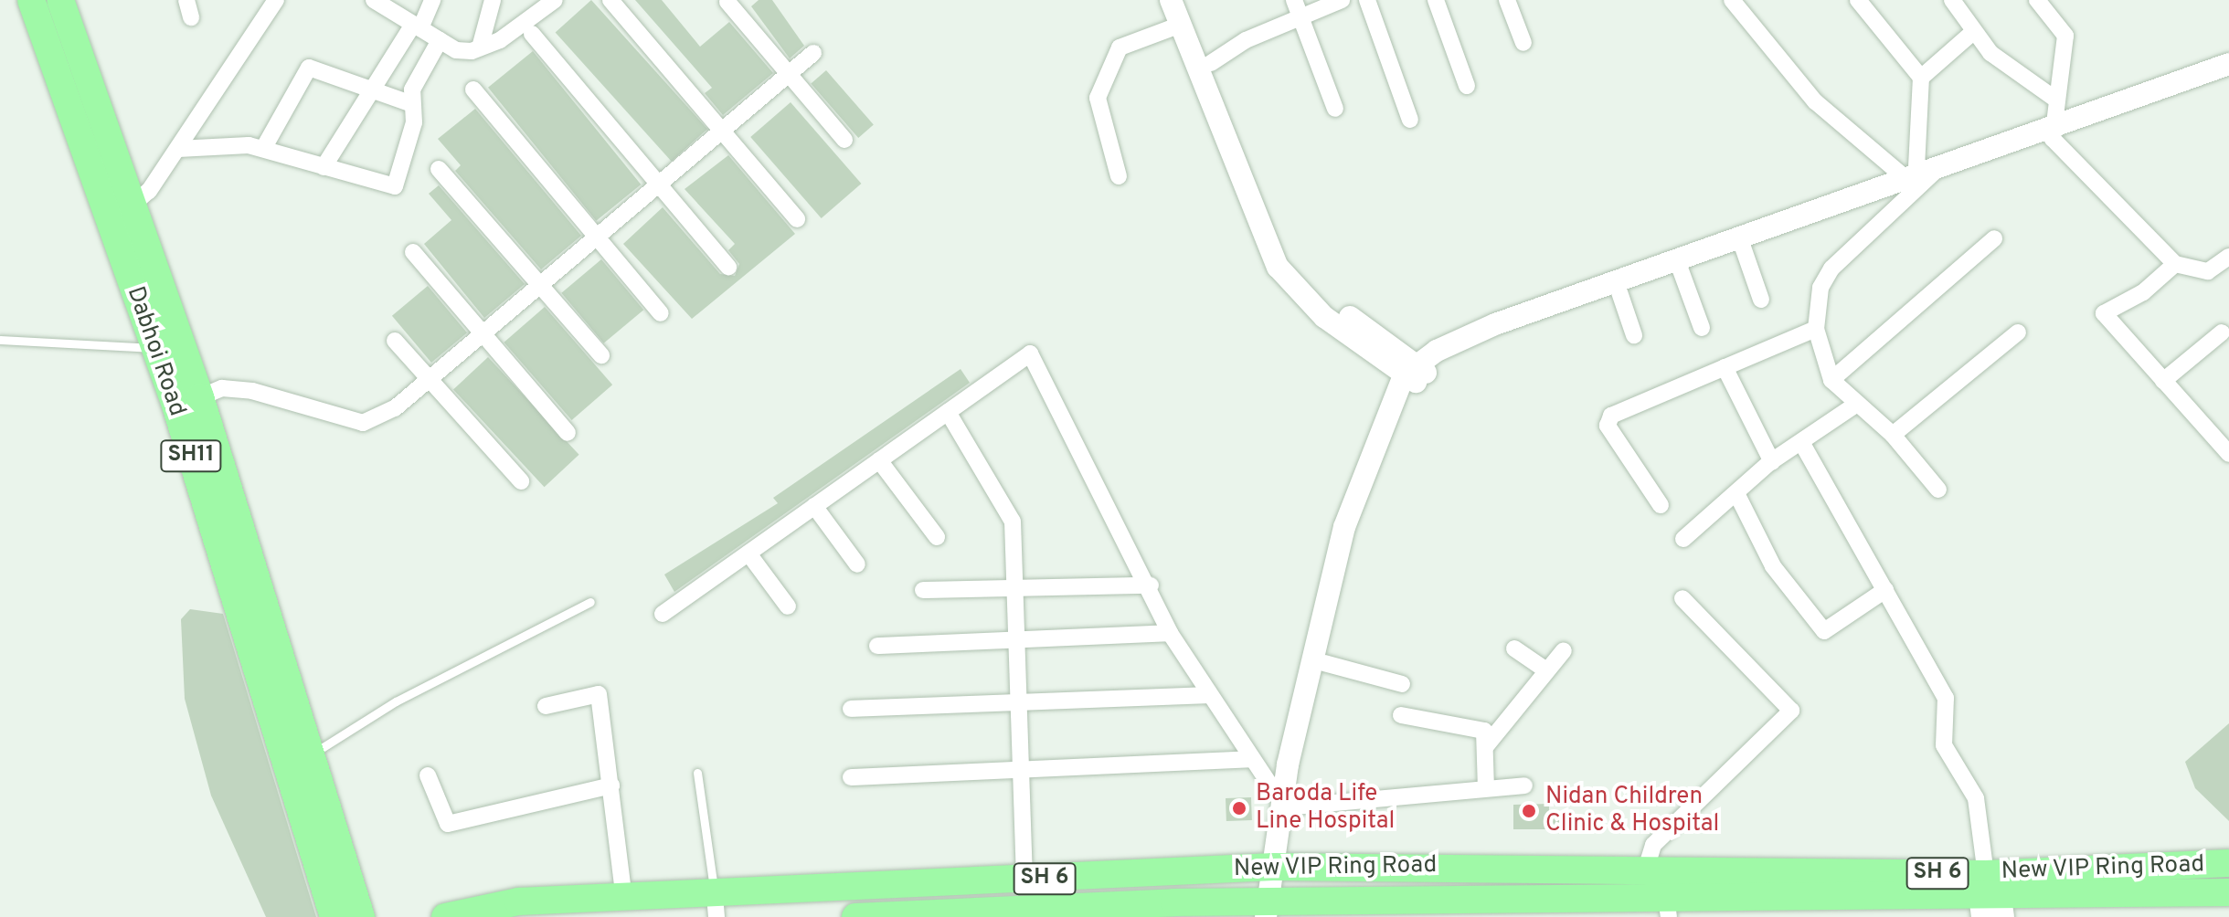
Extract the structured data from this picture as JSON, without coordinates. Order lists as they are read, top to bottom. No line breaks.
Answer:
{"streets":{"main road":["Dabhoi Road","SH11","New VIP Ring Road","SH 6"]},"places":["Baroda Life Line Hospital","Nidan Children Clinic & Hospital"]}
